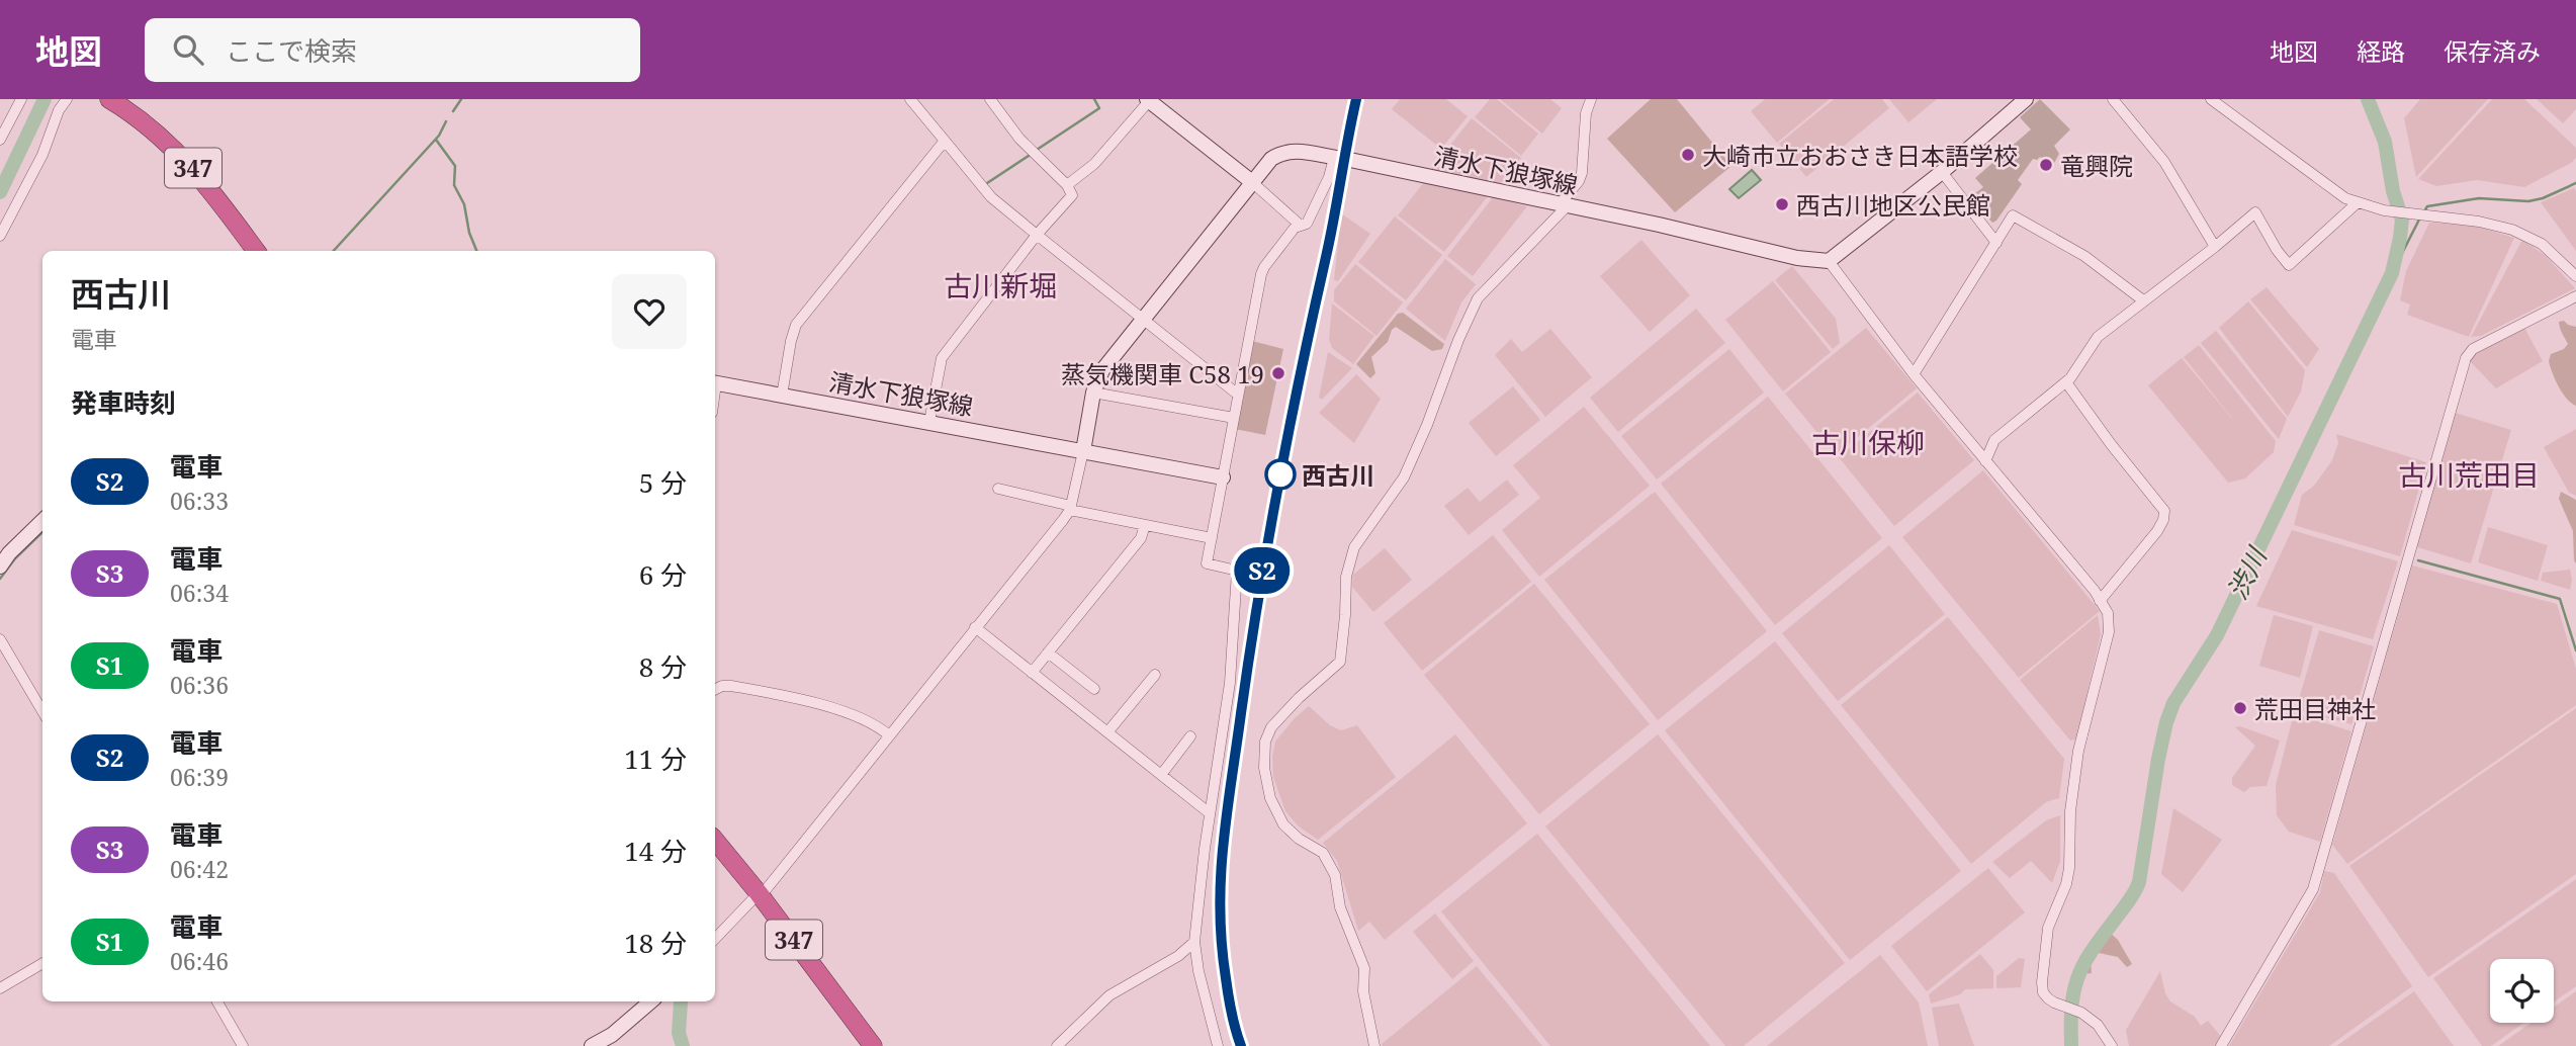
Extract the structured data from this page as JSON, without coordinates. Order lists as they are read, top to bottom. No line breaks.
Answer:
{"streets":{"highway":["347"],"main road":["清水下狼塚線"]},"districts":["古川新堀","古川保柳","古川荒田目"],"water":["渋川"],"places":["大崎市立おおさき日本語学校","竜興院","西古川地区公民館","蒸気機関車 C58 19","西古川","荒田目神社"],"page":{"header":"地図","search":"ここで検索","nav":["地図","経路","保存済み"],"on_map":"S2","heading":[["西古川","電車"],"発車時刻"],"list":[{"mark":"S2","name":"電車","note":"06:33","value":"5 分"},{"mark":"S3","name":"電車","note":"06:34","value":"6 分"},{"mark":"S1","name":"電車","note":"06:36","value":"8 分"},{"mark":"S2","name":"電車","note":"06:39","value":"11 分"},{"mark":"S3","name":"電車","note":"06:42","value":"14 分"},{"mark":"S1","name":"電車","note":"06:46","value":"18 分"}]}}
